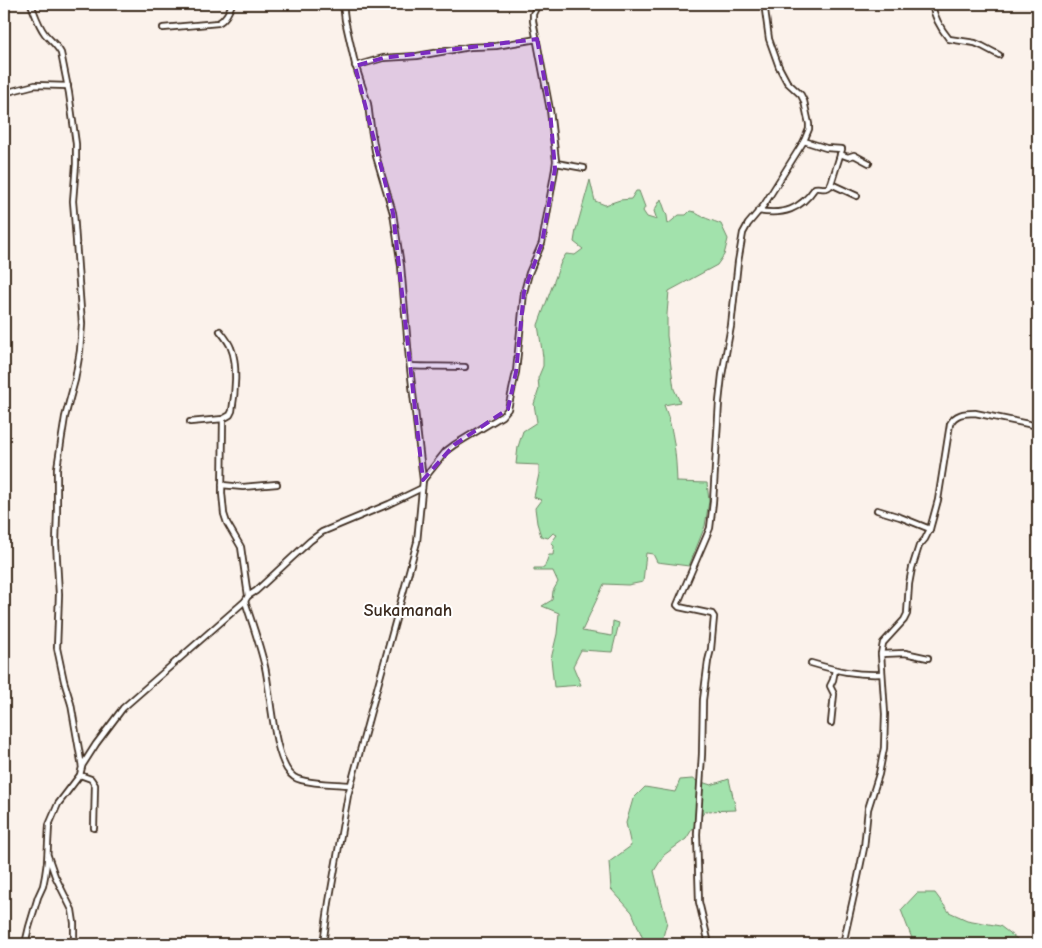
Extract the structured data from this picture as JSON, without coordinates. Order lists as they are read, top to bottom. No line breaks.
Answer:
{"districts":["Sukamanah"]}
